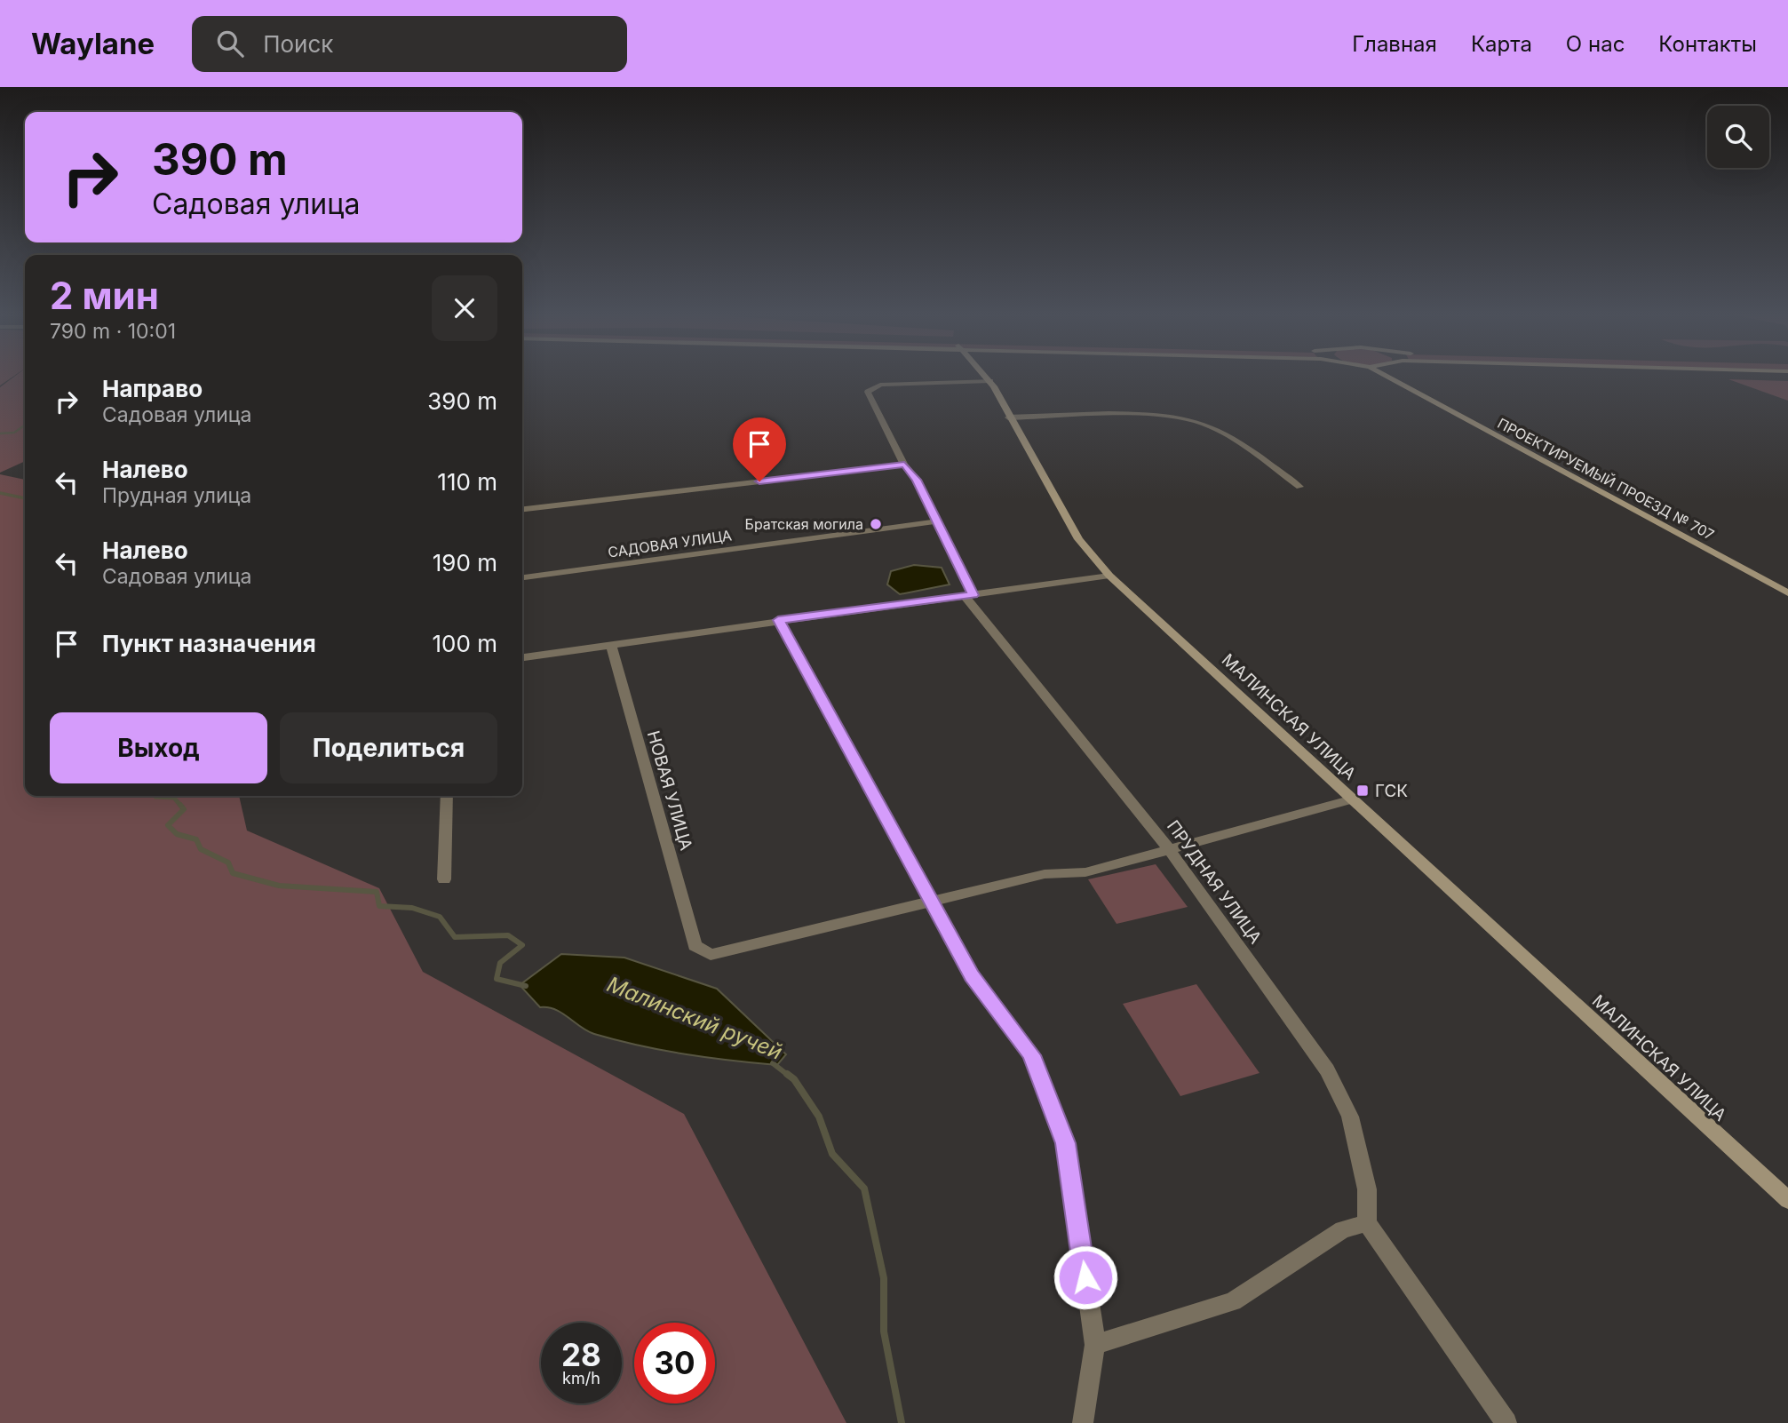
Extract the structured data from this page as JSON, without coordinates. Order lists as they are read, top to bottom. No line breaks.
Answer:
{"streets":{"street":["ПРОЕКТИРУЕМЫЙ ПРОЕЗД № 707","САДОВАЯ УЛИЦА","МАЛИНСКАЯ УЛИЦА","НОВАЯ УЛИЦА","ПРУДНАЯ УЛИЦА"]},"crossings":[["САДОВАЯ УЛИЦА","ПРУДНАЯ УЛИЦА"],["МАЛИНСКАЯ УЛИЦА","ПРУДНАЯ УЛИЦА"]],"water":["Малинский ручей"],"places":{"other":["Братская могила"],"transit":["ГСК"]},"page":{"header":"Waylane","search":"Поиск","nav":["Главная","Карта","О нас","Контакты"],"turn":["390 m","Садовая улица"],"heading":["2 мин","790 m · 10:01"],"list":[{"name":"Направо","note":"Садовая улица","value":"390 m"},{"name":"Налево","note":"Прудная улица","value":"110 m"},{"name":"Налево","note":"Садовая улица","value":"190 m"},{"name":"Пункт назначения","value":"100 m"}],"buttons":["Выход","Поделиться"],"speed":"28 km/h","limit":"30"}}
